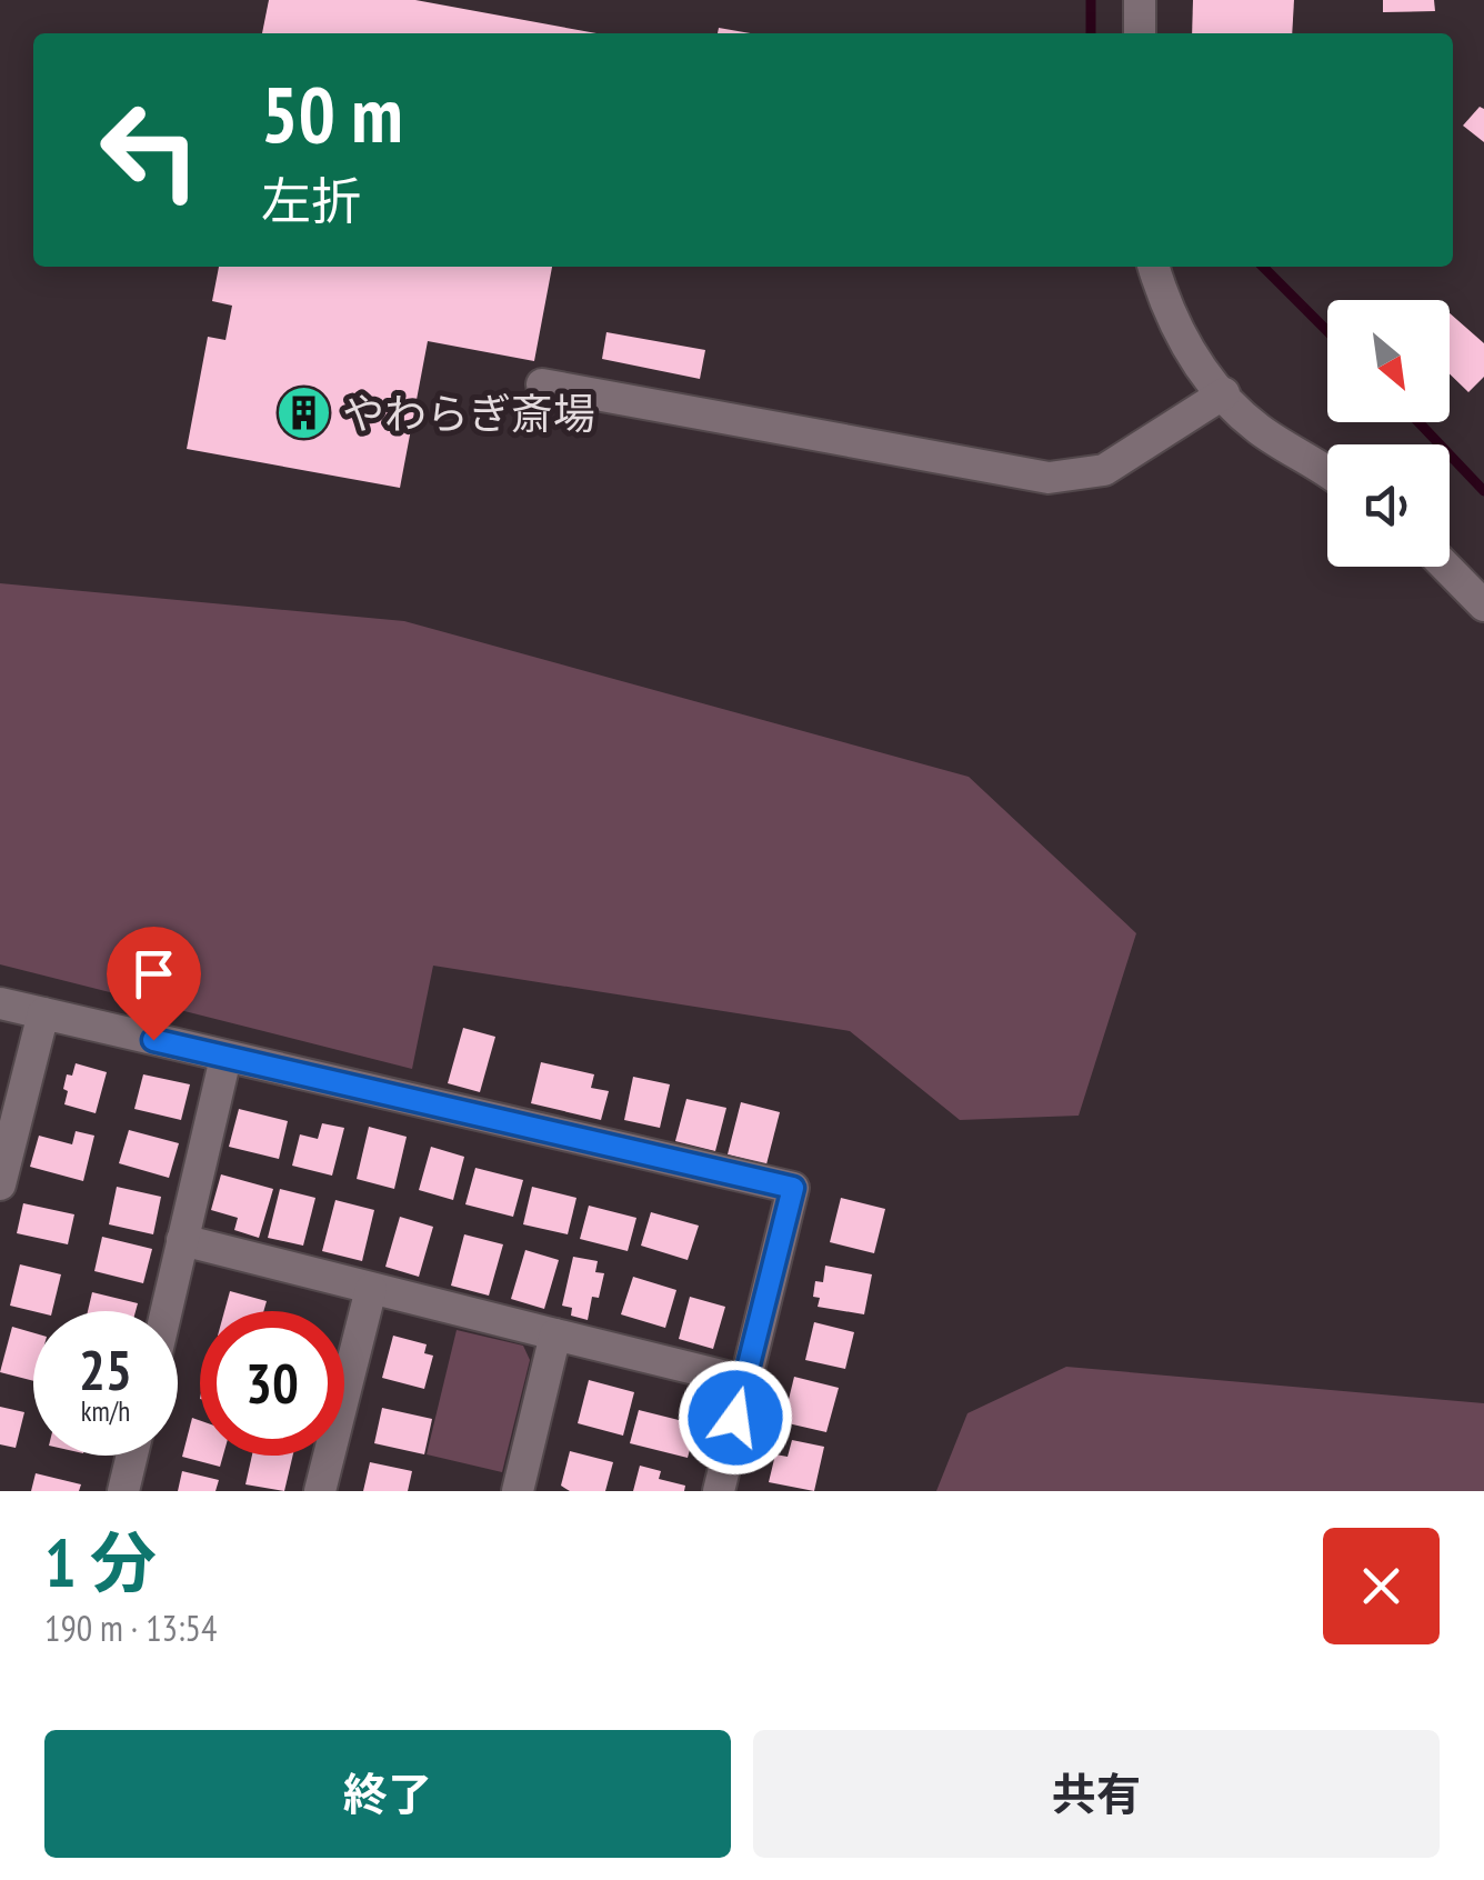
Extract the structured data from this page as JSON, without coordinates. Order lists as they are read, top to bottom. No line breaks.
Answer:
{"places":{"building":["やわらぎ斎場"]},"north":"bottom right","page":{"turn":["50 m","左折"],"speed":"25 km/h","limit":"30","heading":["1 分","190 m · 13:54"],"buttons":["終了","共有"]}}
